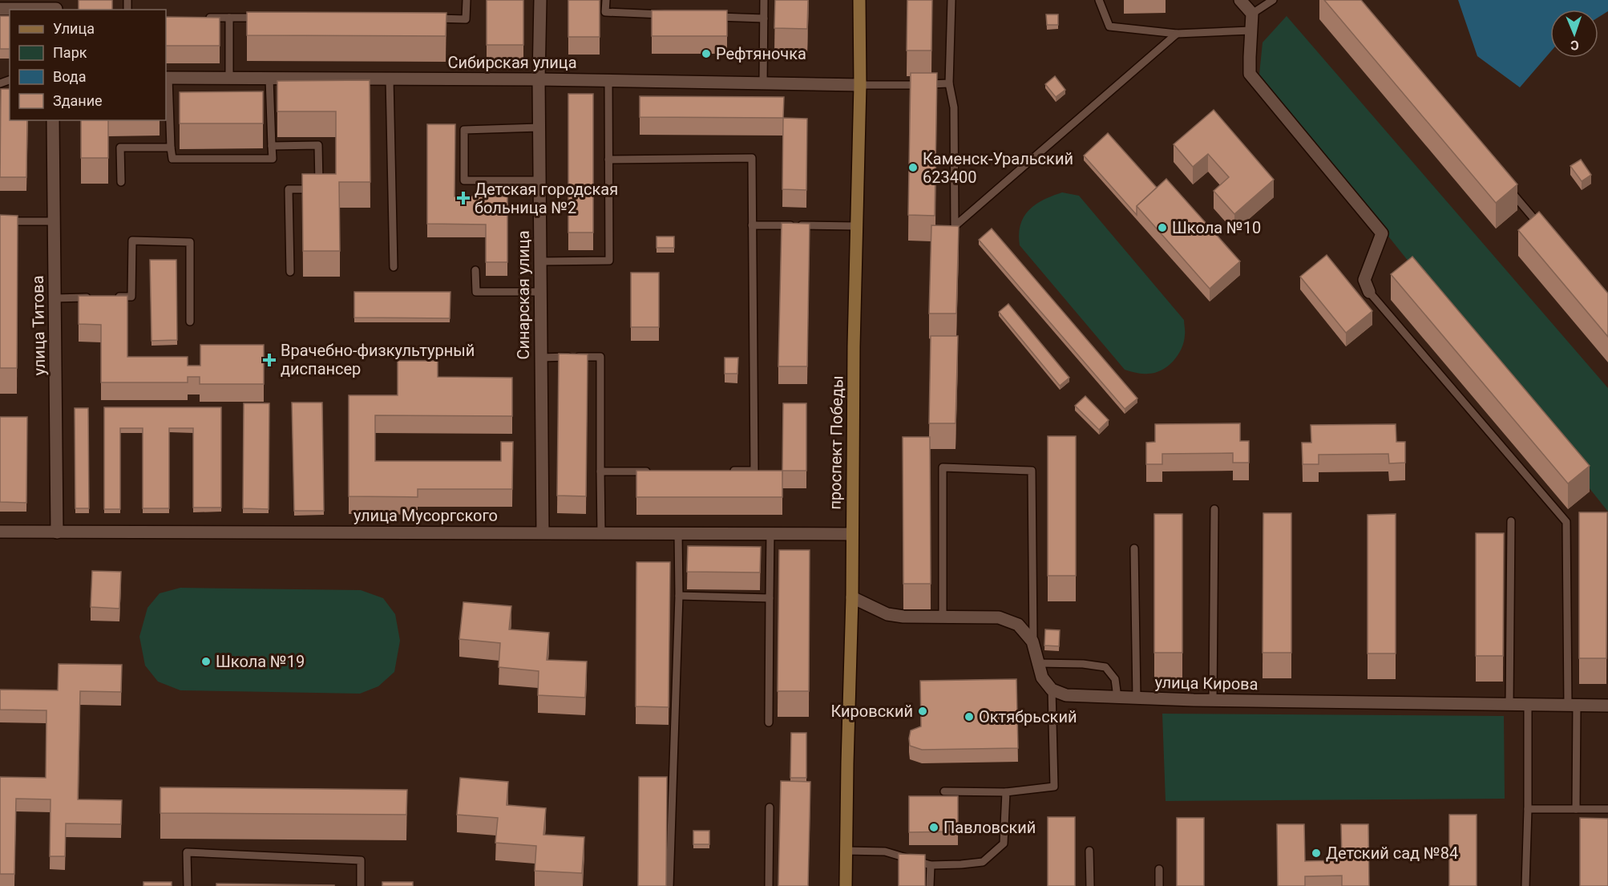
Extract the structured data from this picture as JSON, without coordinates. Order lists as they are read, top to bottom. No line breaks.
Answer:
{"streets":{"main road":["проспект Победы"],"street":["Сибирская улица","Синарская улица","улица Титова","улица Мусоргского","улица Кирова"]},"crossings":[["Сибирская улица","Синарская улица"],["Сибирская улица","проспект Победы"],["Синарская улица","улица Мусоргского"],["улица Титова","улица Мусоргского"],["проспект Победы","улица Мусоргского"]],"places":{"other":["Рефтяночка","Каменск-Уральский 623400","Школа №10","Школа №19","Кировский","Октябрьский","Павловский","Детский сад №84"],"health":["Детская городская больница №2","Врачебно-физкультурный диспансер"]},"legend":["Улица","Парк","Вода","Здание"],"north":"bottom"}
